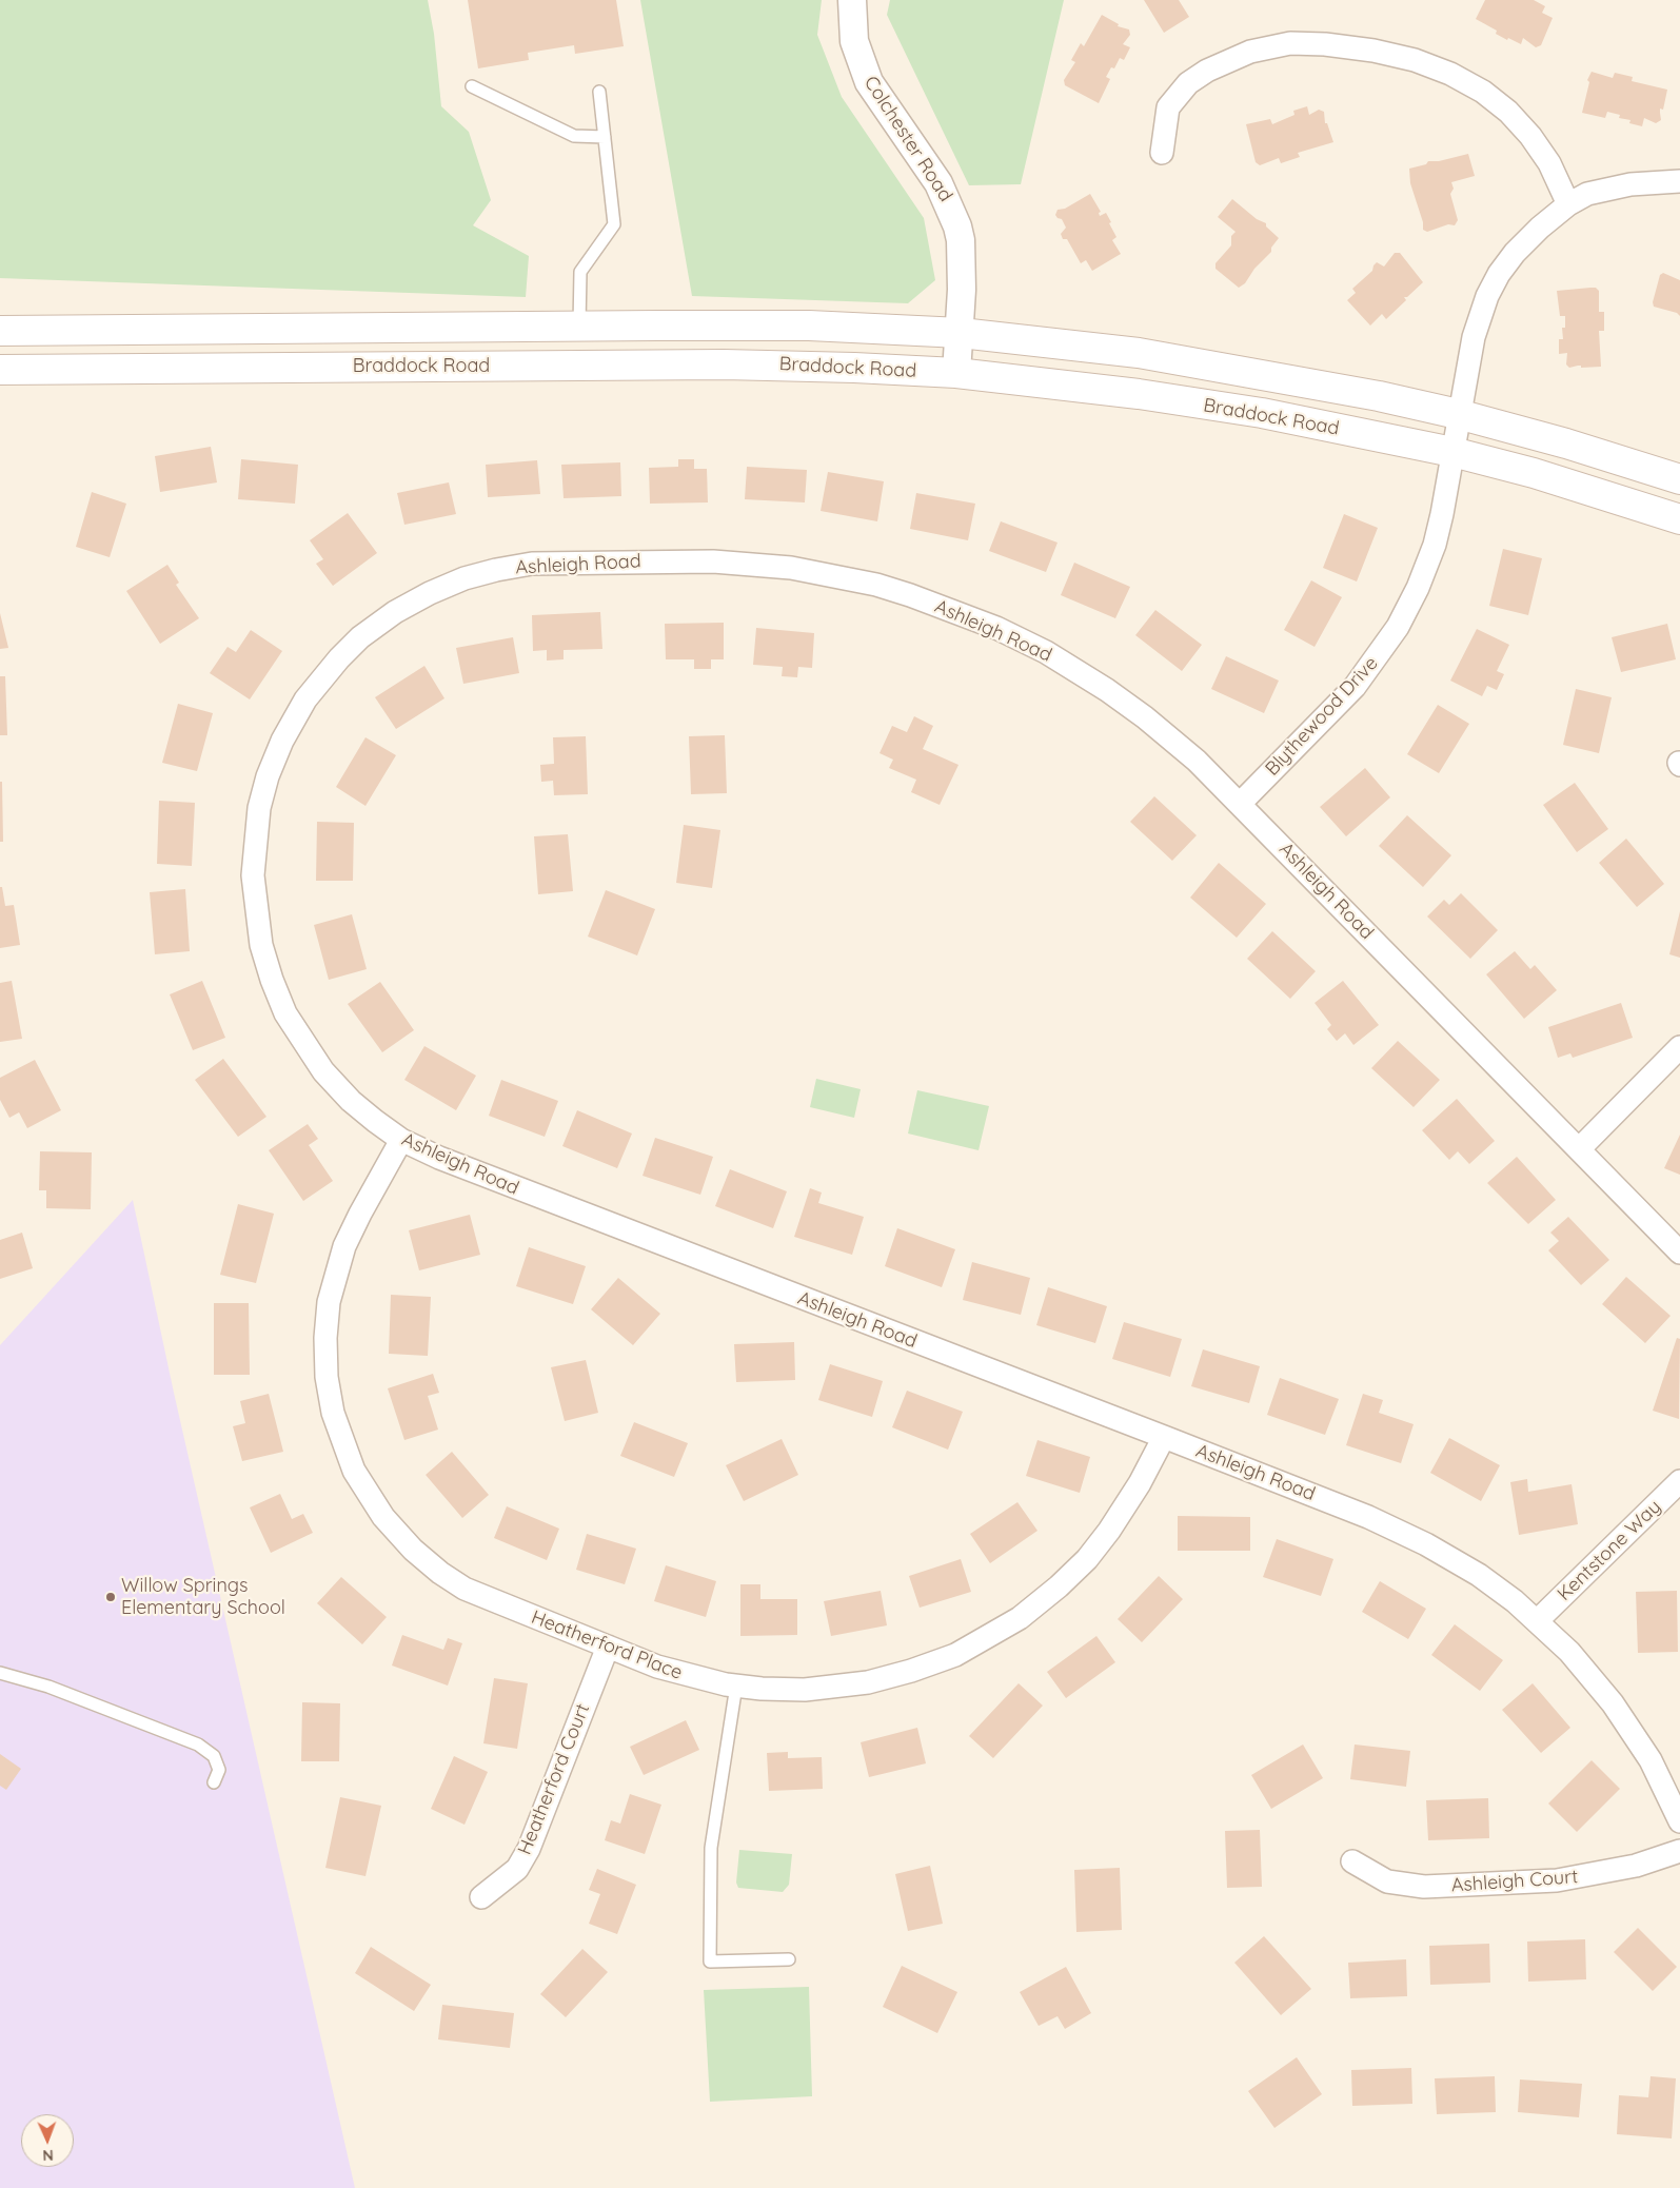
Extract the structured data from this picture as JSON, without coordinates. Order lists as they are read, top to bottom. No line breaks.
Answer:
{"streets":{"main road":["Braddock Road"],"street":["Colchester Road","Ashleigh Road","Blythewood Drive","Kentstone Way","Heatherford Place","Heatherford Court","Ashleigh Court"]},"crossings":[["Colchester Road","Braddock Road"],["Braddock Road","Blythewood Drive"],["Ashleigh Road","Blythewood Drive"],["Ashleigh Road","Kentstone Way"],["Ashleigh Road","Heatherford Place"],["Heatherford Place","Heatherford Court"]],"places":["Willow Springs Elementary School"],"north":"bottom"}
